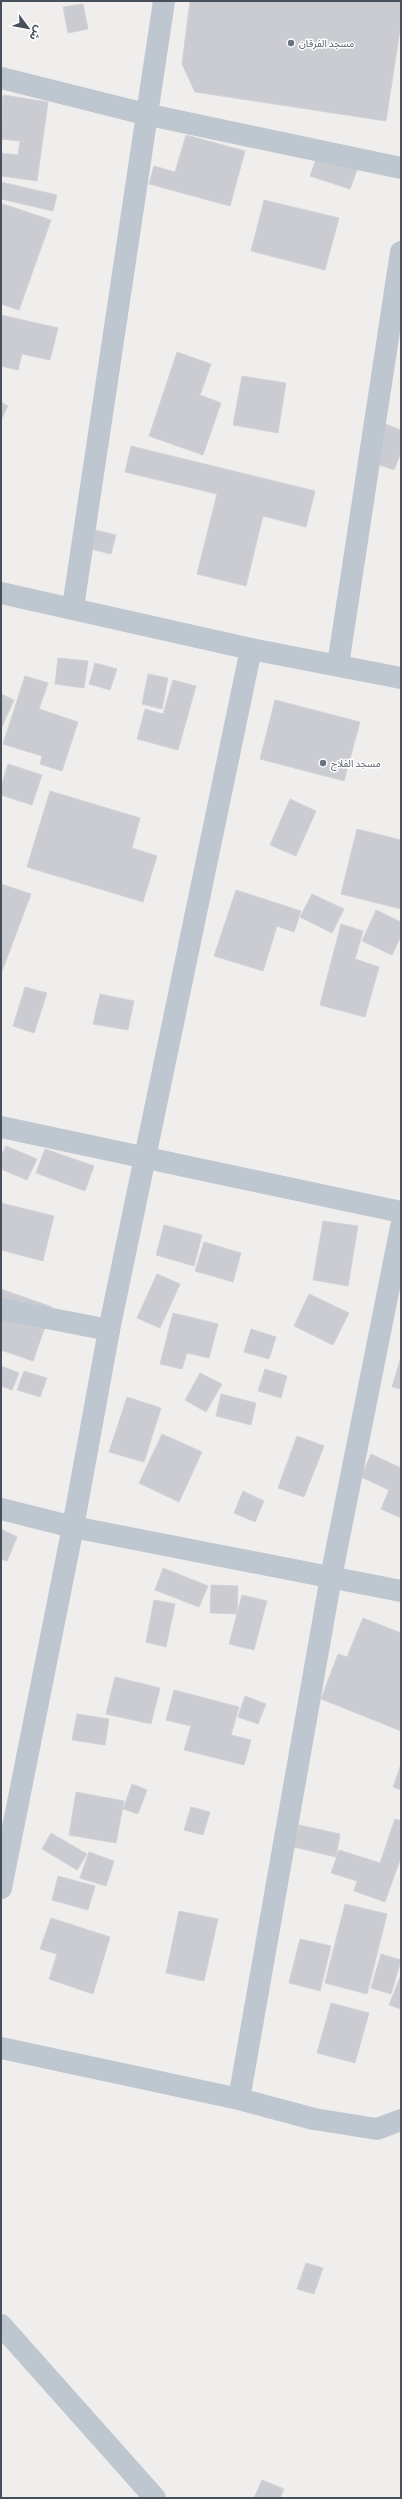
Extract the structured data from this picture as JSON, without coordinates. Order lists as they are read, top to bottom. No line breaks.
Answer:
{"places":["مسجد الفرقان","مسجد الفلاح"],"north":"bottom right"}
